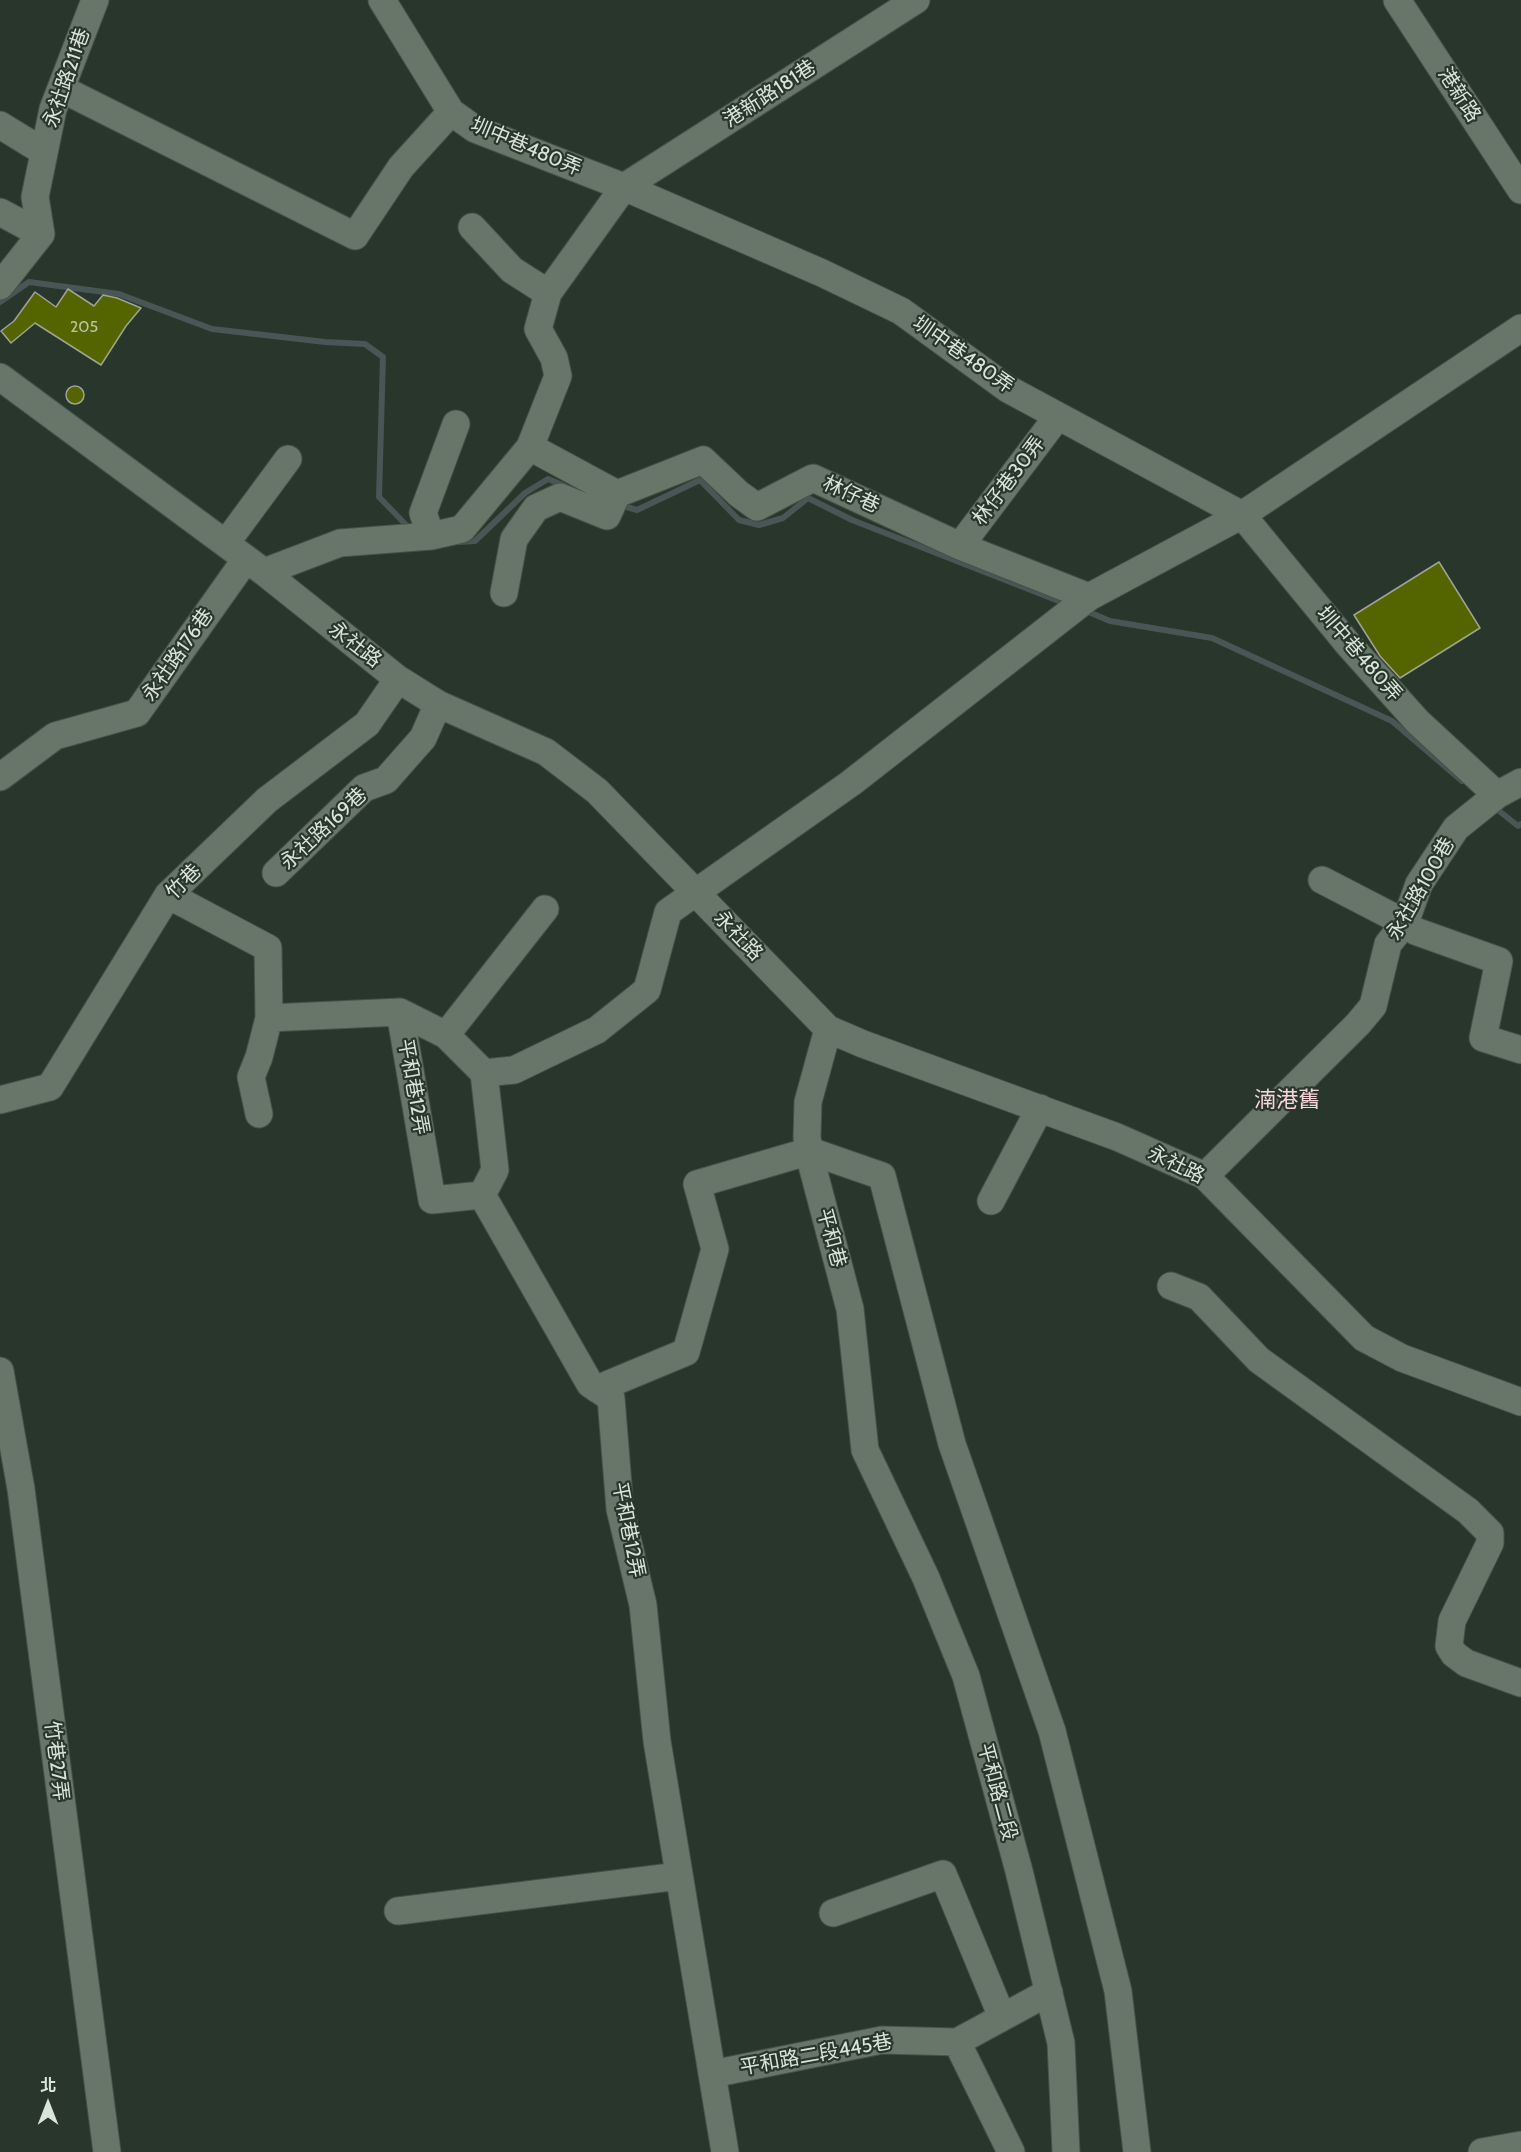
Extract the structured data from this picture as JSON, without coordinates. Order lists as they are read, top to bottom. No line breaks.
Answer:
{"streets":{"street":["永社路211巷","港新路181巷","港新路","圳中巷480弄","林仔巷30弄","林仔巷","永社路","永社路176巷","永社路169巷","竹巷","永社路100巷","平和巷12弄","平和巷","竹巷27弄","平和路二段","平和路二段445巷"]},"crossings":[["港新路181巷","圳中巷480弄"],["圳中巷480弄","林仔巷30弄"],["圳中巷480弄","永社路100巷"],["林仔巷30弄","林仔巷"],["永社路","永社路176巷"],["永社路","永社路169巷"],["永社路","竹巷"],["永社路","永社路100巷"],["永社路","平和巷"],["平和巷","平和路二段"]],"districts":["湳港舊"],"house_numbers":["205"],"north":"top"}
